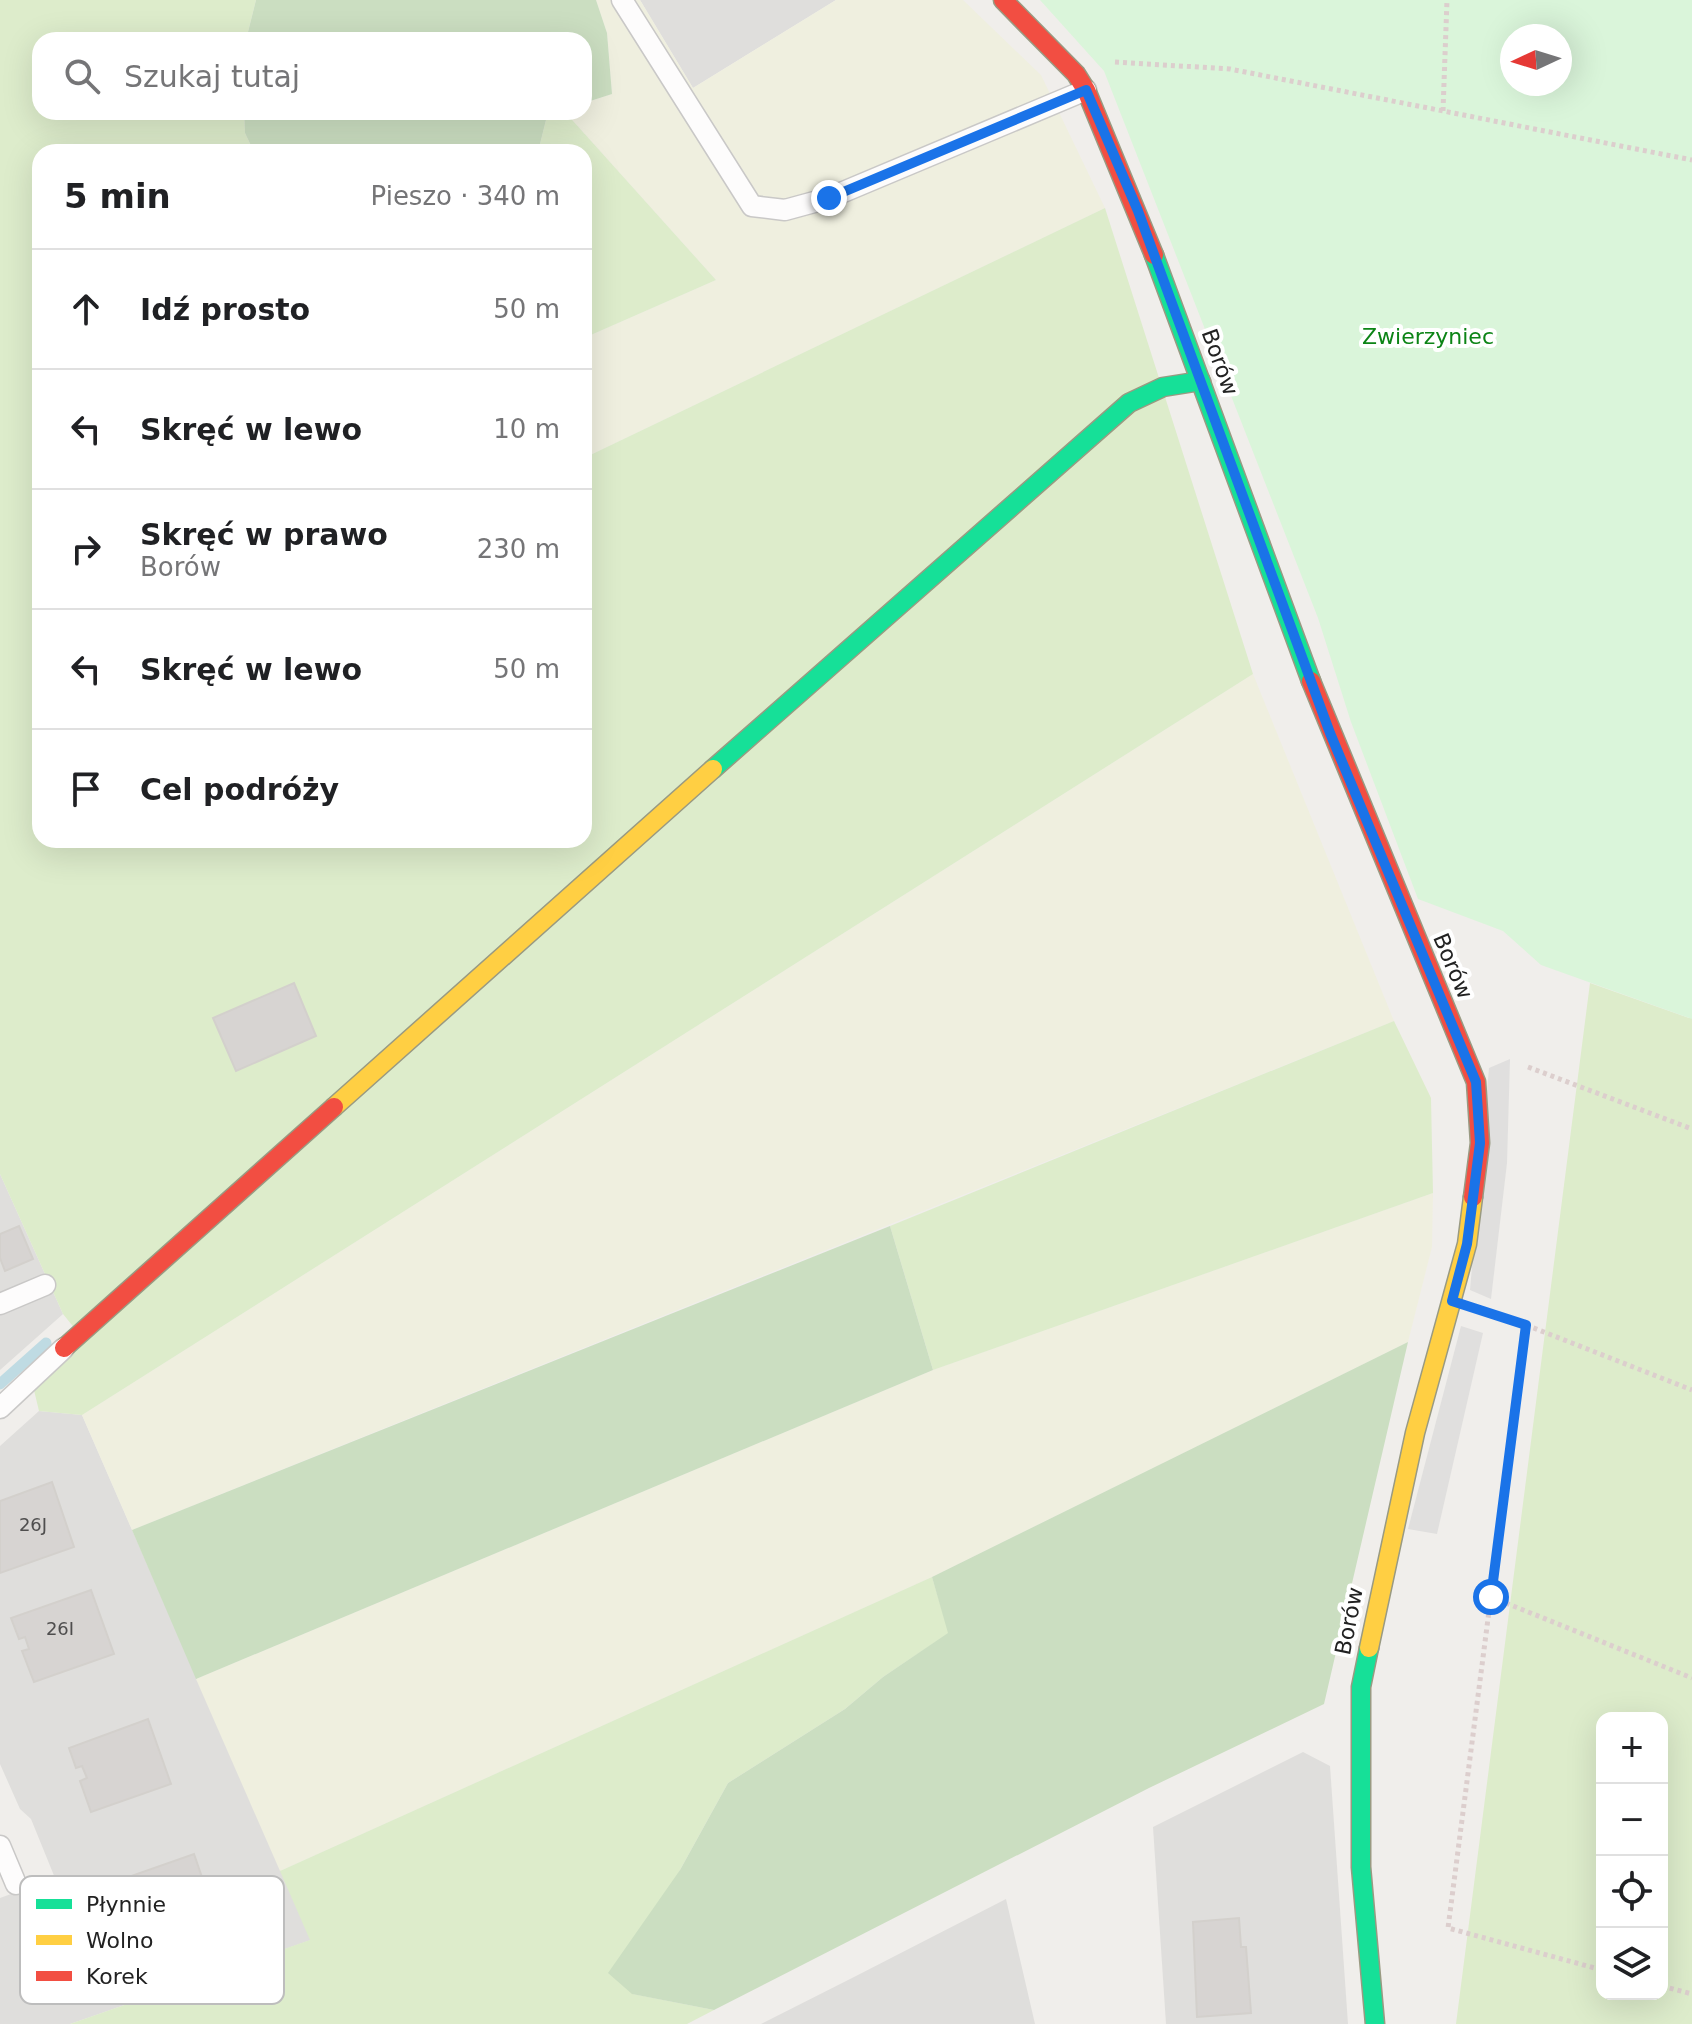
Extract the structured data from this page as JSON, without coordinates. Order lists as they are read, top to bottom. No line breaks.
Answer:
{"streets":{"street":["Borów"]},"parks":["Zwierzyniec"],"house_numbers":["26J","26I"],"legend":["Płynnie","Wolno","Korek"],"north":"left","page":{"search":"Szukaj tutaj","heading":["5 min","Pieszo · 340 m"],"list":[["Idź prosto","50 m"],["Skręć w lewo","10 m"],["Skręć w prawo","Borów","230 m"],["Skręć w lewo","50 m"],"Cel podróży"],"map_buttons":["+","−"]}}
